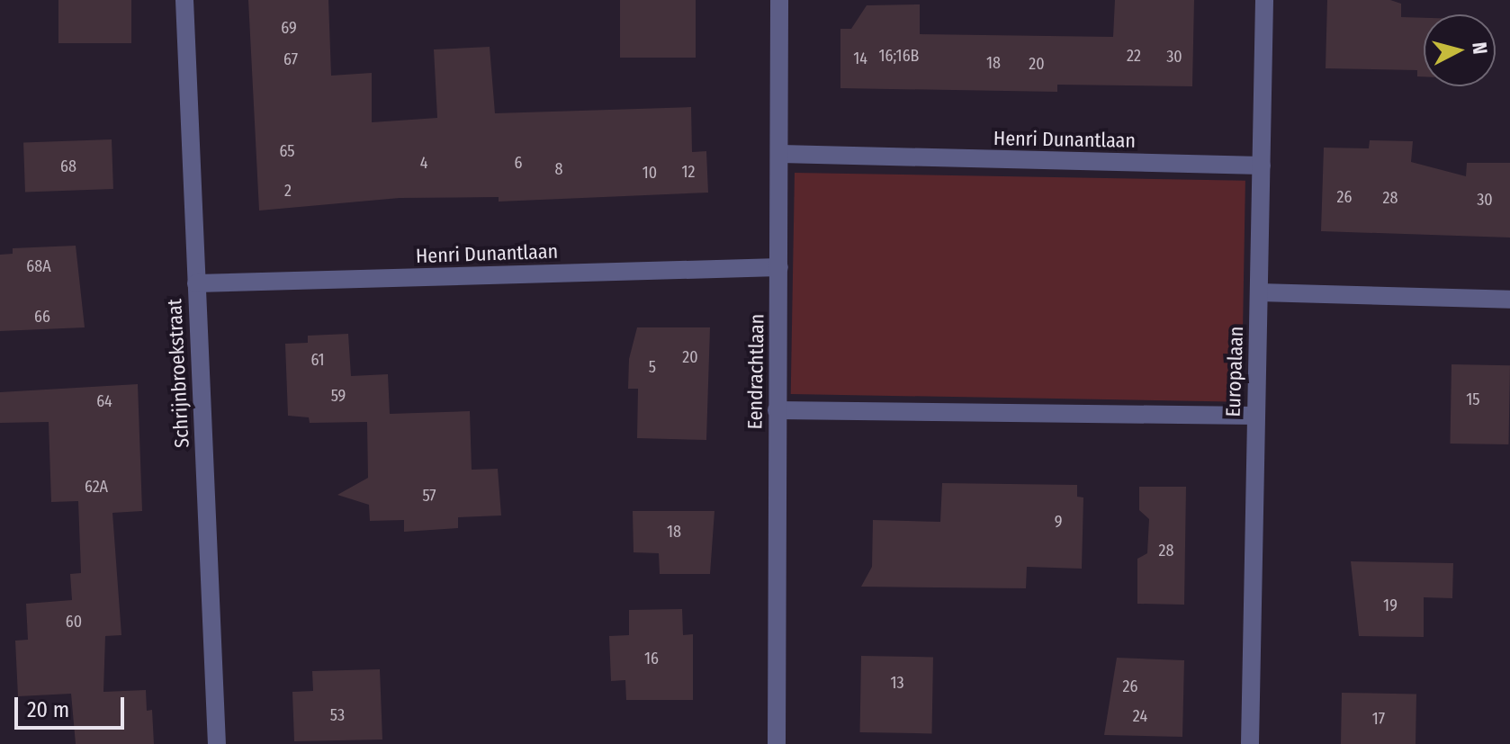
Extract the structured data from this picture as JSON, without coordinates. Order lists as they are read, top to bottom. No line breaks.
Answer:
{"streets":{"street":["Henri Dunantlaan","Eendrachtlaan","Europalaan","Schrijnbroekstraat"]},"crossings":[["Henri Dunantlaan","Eendrachtlaan"],["Henri Dunantlaan","Europalaan"],["Henri Dunantlaan","Schrijnbroekstraat"]],"house_numbers":["69","16;16B","22","30","14","67","18","20","65","4","6","68","8","12","10","2","26","28","30","68A","66","20","61","5","59","15","64","62A","57","9","18","28","19","60","16","13","26","53","24","17"],"scale_bar":"20 m","north":"right"}
